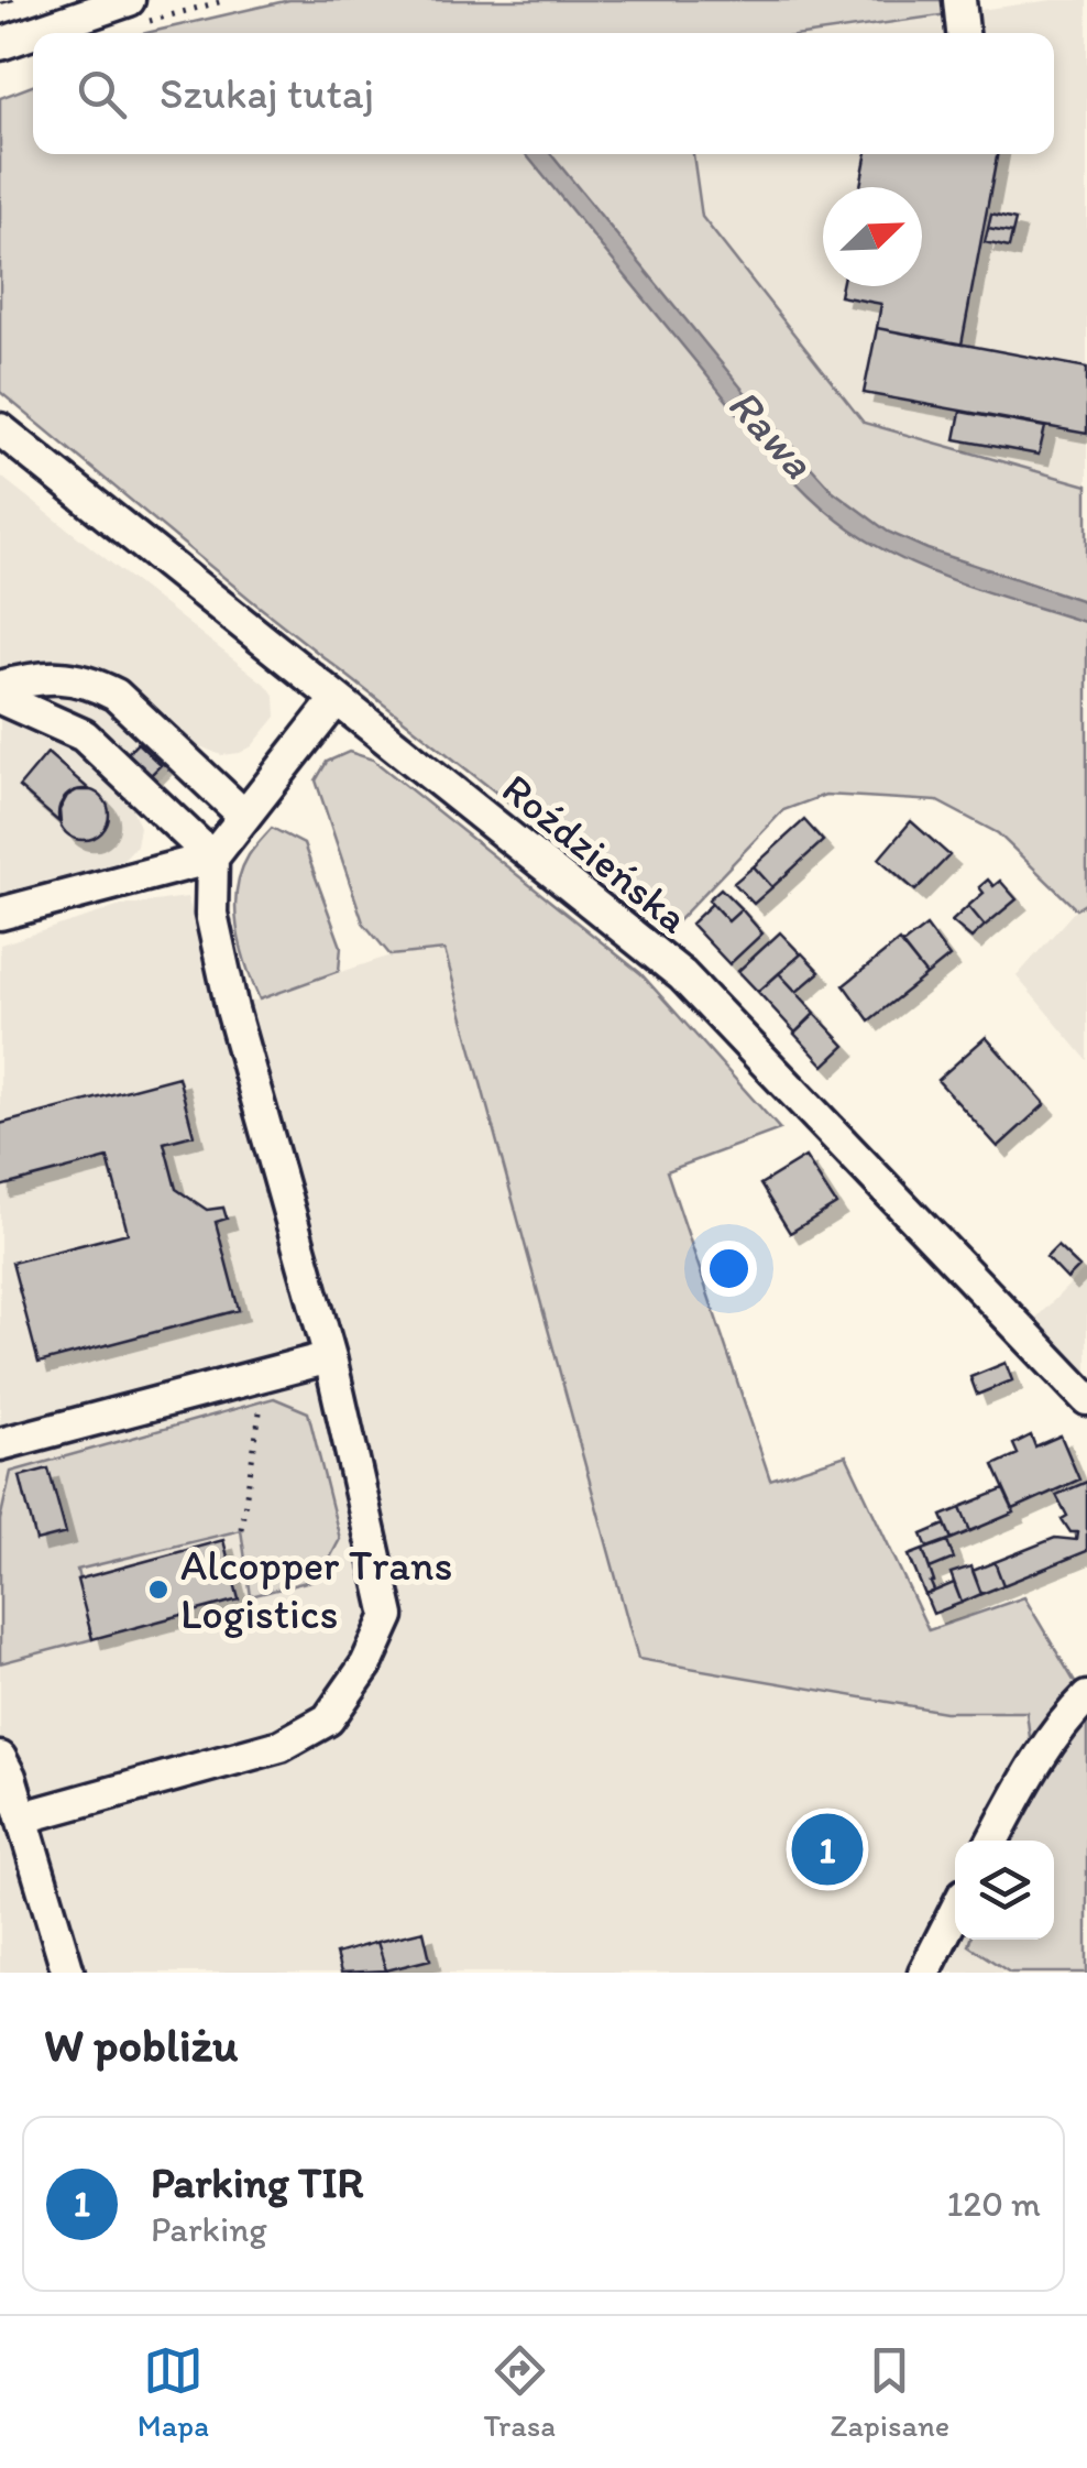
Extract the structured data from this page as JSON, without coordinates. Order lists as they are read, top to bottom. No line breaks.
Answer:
{"streets":{"street":["Roździeńska"]},"water":["Rawa"],"places":["Alcopper Trans Logistics"],"north":"top right","page":{"search":"Szukaj tutaj","pins":"1","heading":"W pobliżu","list":[{"mark":"1","name":"Parking TIR","note":"Parking","value":"120 m"}],"nav":["Mapa","Trasa","Zapisane"]}}
